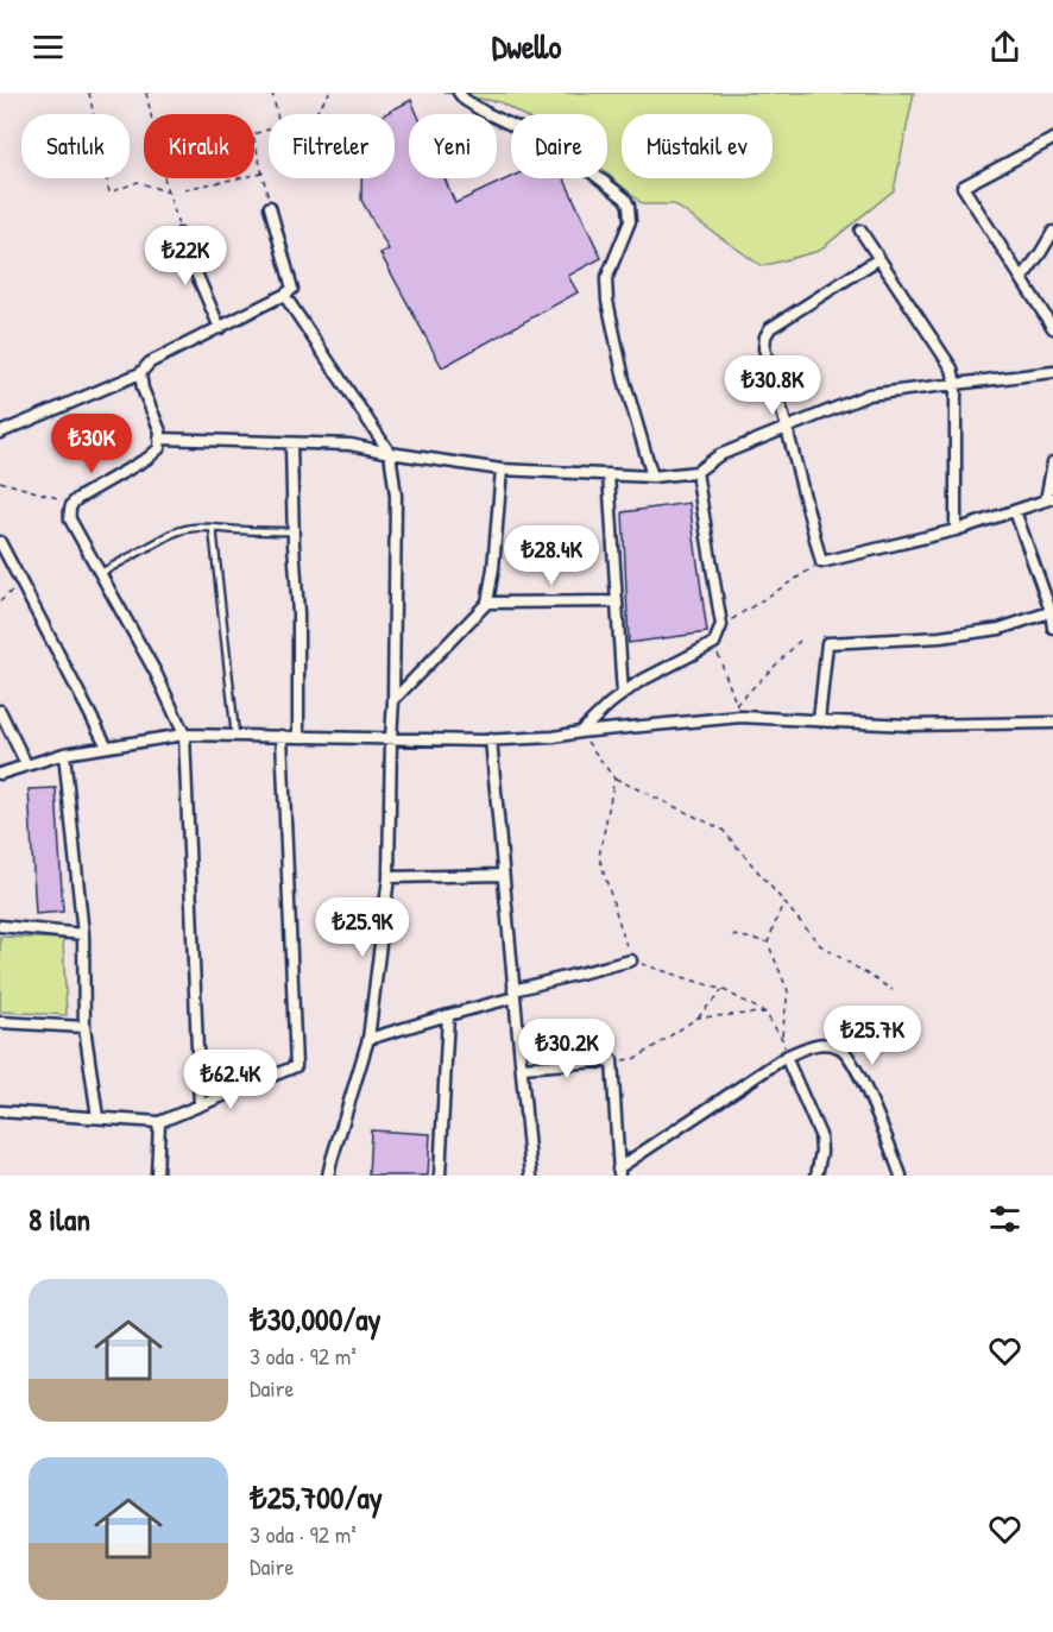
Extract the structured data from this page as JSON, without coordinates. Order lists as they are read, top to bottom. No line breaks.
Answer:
{"page":{"header":"Dwello","chip":["Satılık","Kiralık","Filtreler","Yeni","Daire","Müstakil ev"],"price":["₺22K","₺30.8K","₺30K","₺28.4K","₺25.9K","₺25.7K","₺30.2K","₺62.4K"],"heading":"8 ilan","list":[{"name":"₺30,000/ay","note":"3 oda · 92 m² · Daire"},{"name":"₺25,700/ay","note":"3 oda · 92 m² · Daire"}]}}
